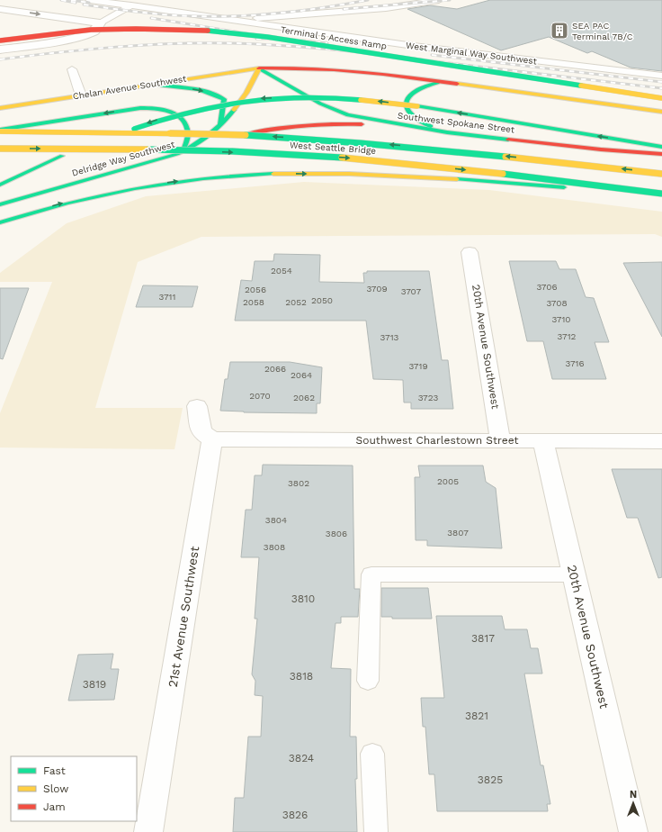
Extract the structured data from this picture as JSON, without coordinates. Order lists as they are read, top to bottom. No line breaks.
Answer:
{"streets":{"main road":["Terminal 5 Access Ramp","Chelan Avenue Southwest","Southwest Spokane Street","West Seattle Bridge","Delridge Way Southwest"],"street":["20th Avenue Southwest","Southwest Charlestown Street","21st Avenue Southwest"],"lane":["West Marginal Way Southwest"]},"crossings":[["Chelan Avenue Southwest","Southwest Spokane Street"],["Chelan Avenue Southwest","Delridge Way Southwest"],["Southwest Spokane Street","Delridge Way Southwest"],["20th Avenue Southwest","Southwest Charlestown Street"],["Southwest Charlestown Street","21st Avenue Southwest"]],"places":{"building":["SEA PAC Terminal 7B/C"]},"house_numbers":["2054","3706","3709","2056","3707","3711","2050","2058","2052","3708","3710","3712","3713","3716","3719","2066","2064","2070","2062","3723","2005","3802","3804","3807","3806","3808","3810","3817","3818","3819","3821","3824","3825","3826"],"legend":["Fast","Slow","Jam"],"north":"top"}
